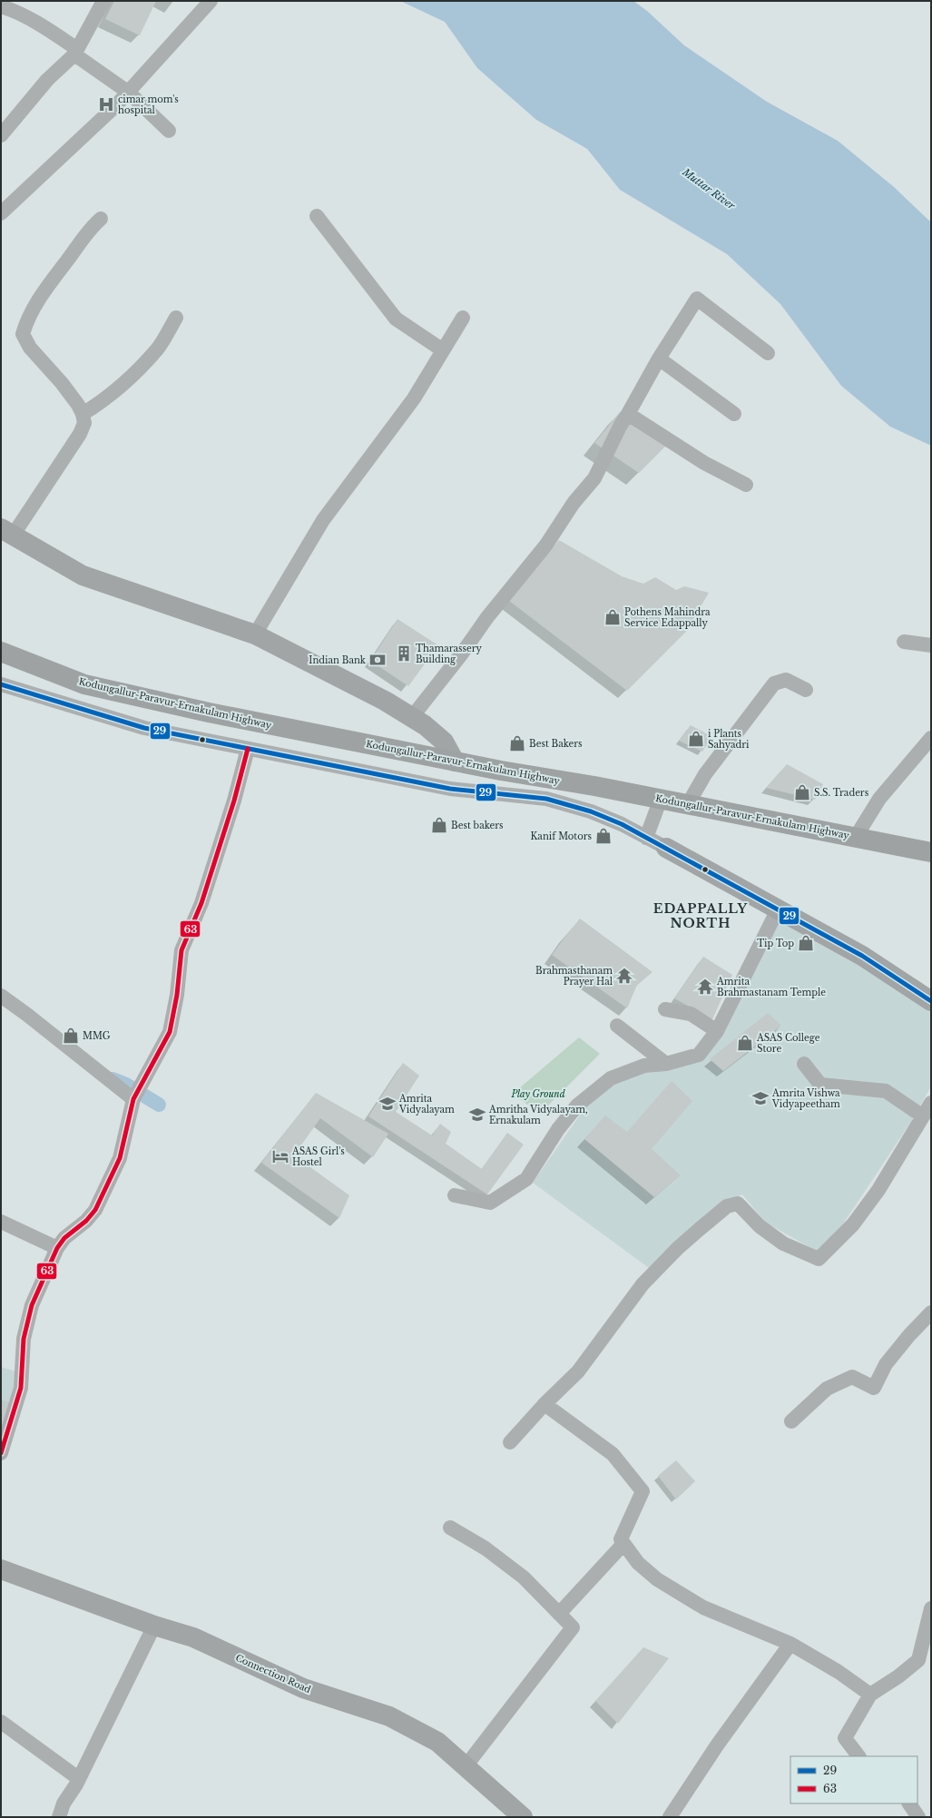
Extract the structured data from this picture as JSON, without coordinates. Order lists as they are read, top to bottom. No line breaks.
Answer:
{"streets":{"highway":["Kodungallur-Paravur-Ernakulam Highway"],"street":["Connection Road"]},"districts":["EDAPPALLY NORTH"],"water":["Muttar River"],"parks":["Play Ground"],"places":{"hospital":["cimar mom's hospital"],"shop":["Pothens Mahindra Service Edappally","i Plants Sahyadri","Best Bakers","S.S. Traders","Best bakers","Kanif Motors","Tip Top","MMG","ASAS College Store"],"building":["Thamarassery Building"],"bank":["Indian Bank"],"temple":["Brahmasthanam Prayer Hal","Amrita Brahmastanam Temple"],"school or university":["Amrita Vishwa Vidyapeetham","Amrita Vidyalayam","Amritha Vidyalayam, Ernakulam"],"hotel":["ASAS Girl's Hostel"]},"lines":["transit line 29","transit line 63"],"legend":["29","63"]}
